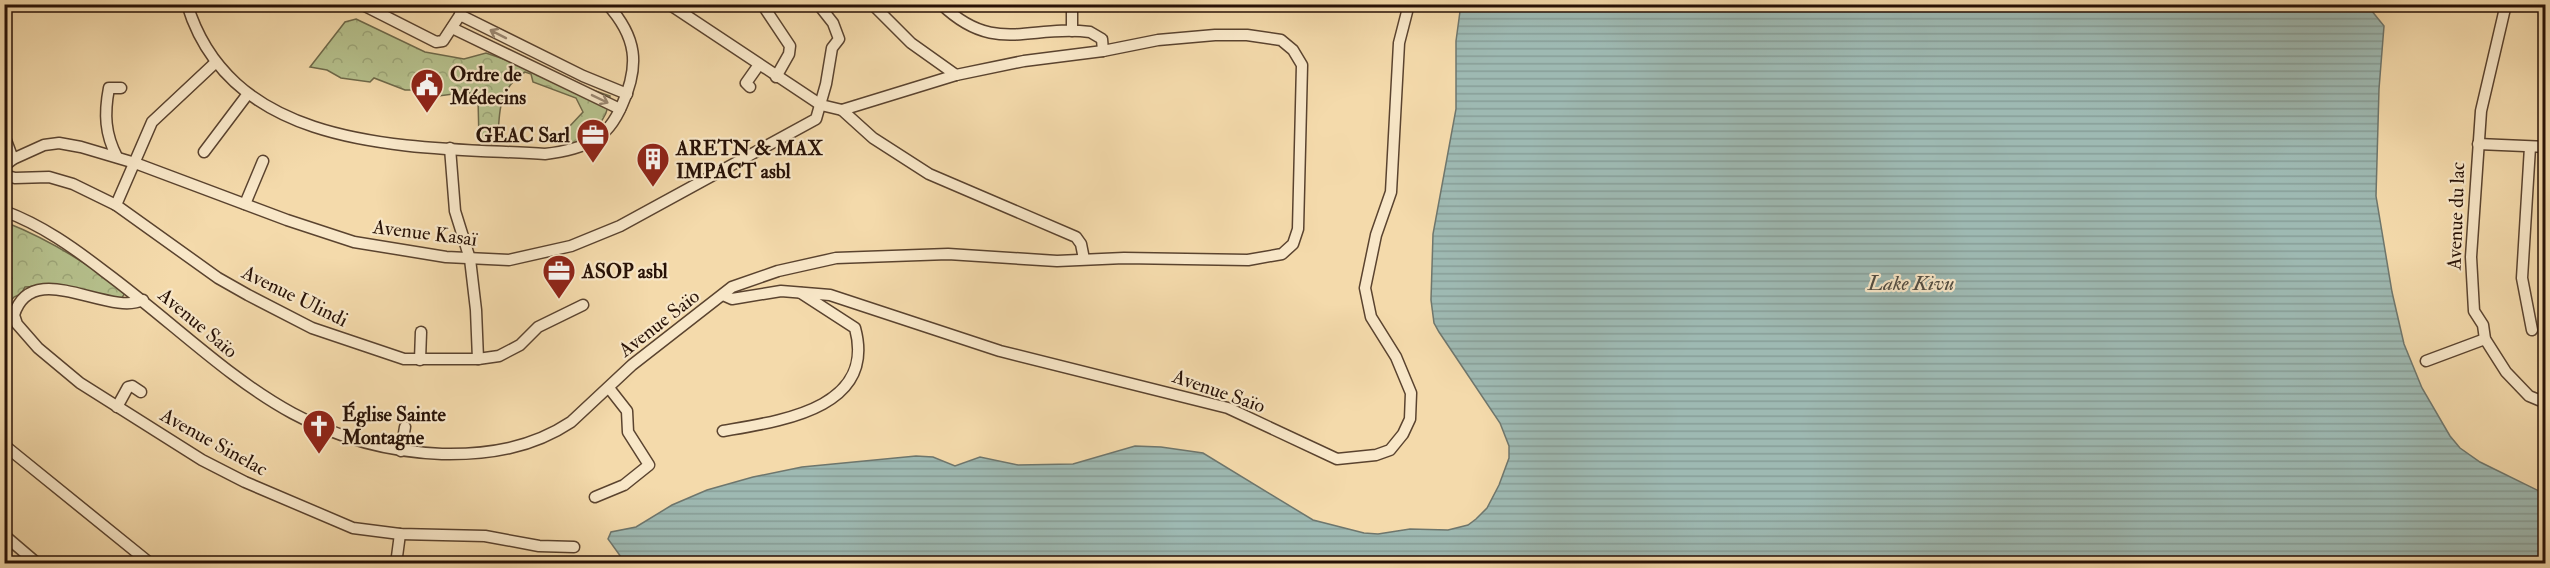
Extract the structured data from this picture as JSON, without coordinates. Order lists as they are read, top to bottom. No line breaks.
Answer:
{"streets":{"street":["Avenue du lac","Avenue Kasaï","Avenue Ulindi","Avenue Saïo","Avenue Sinelac"]},"crossings":[["Avenue Saïo","Avenue Sinelac"]],"water":["Lake Kivu"],"places":{"public building":["Ordre de Médecins"],"office":["GEAC Sarl","ASOP asbl"],"building":["ARETN & MAX IMPACT asbl"],"church":["Église Sainte Montagne"]}}
